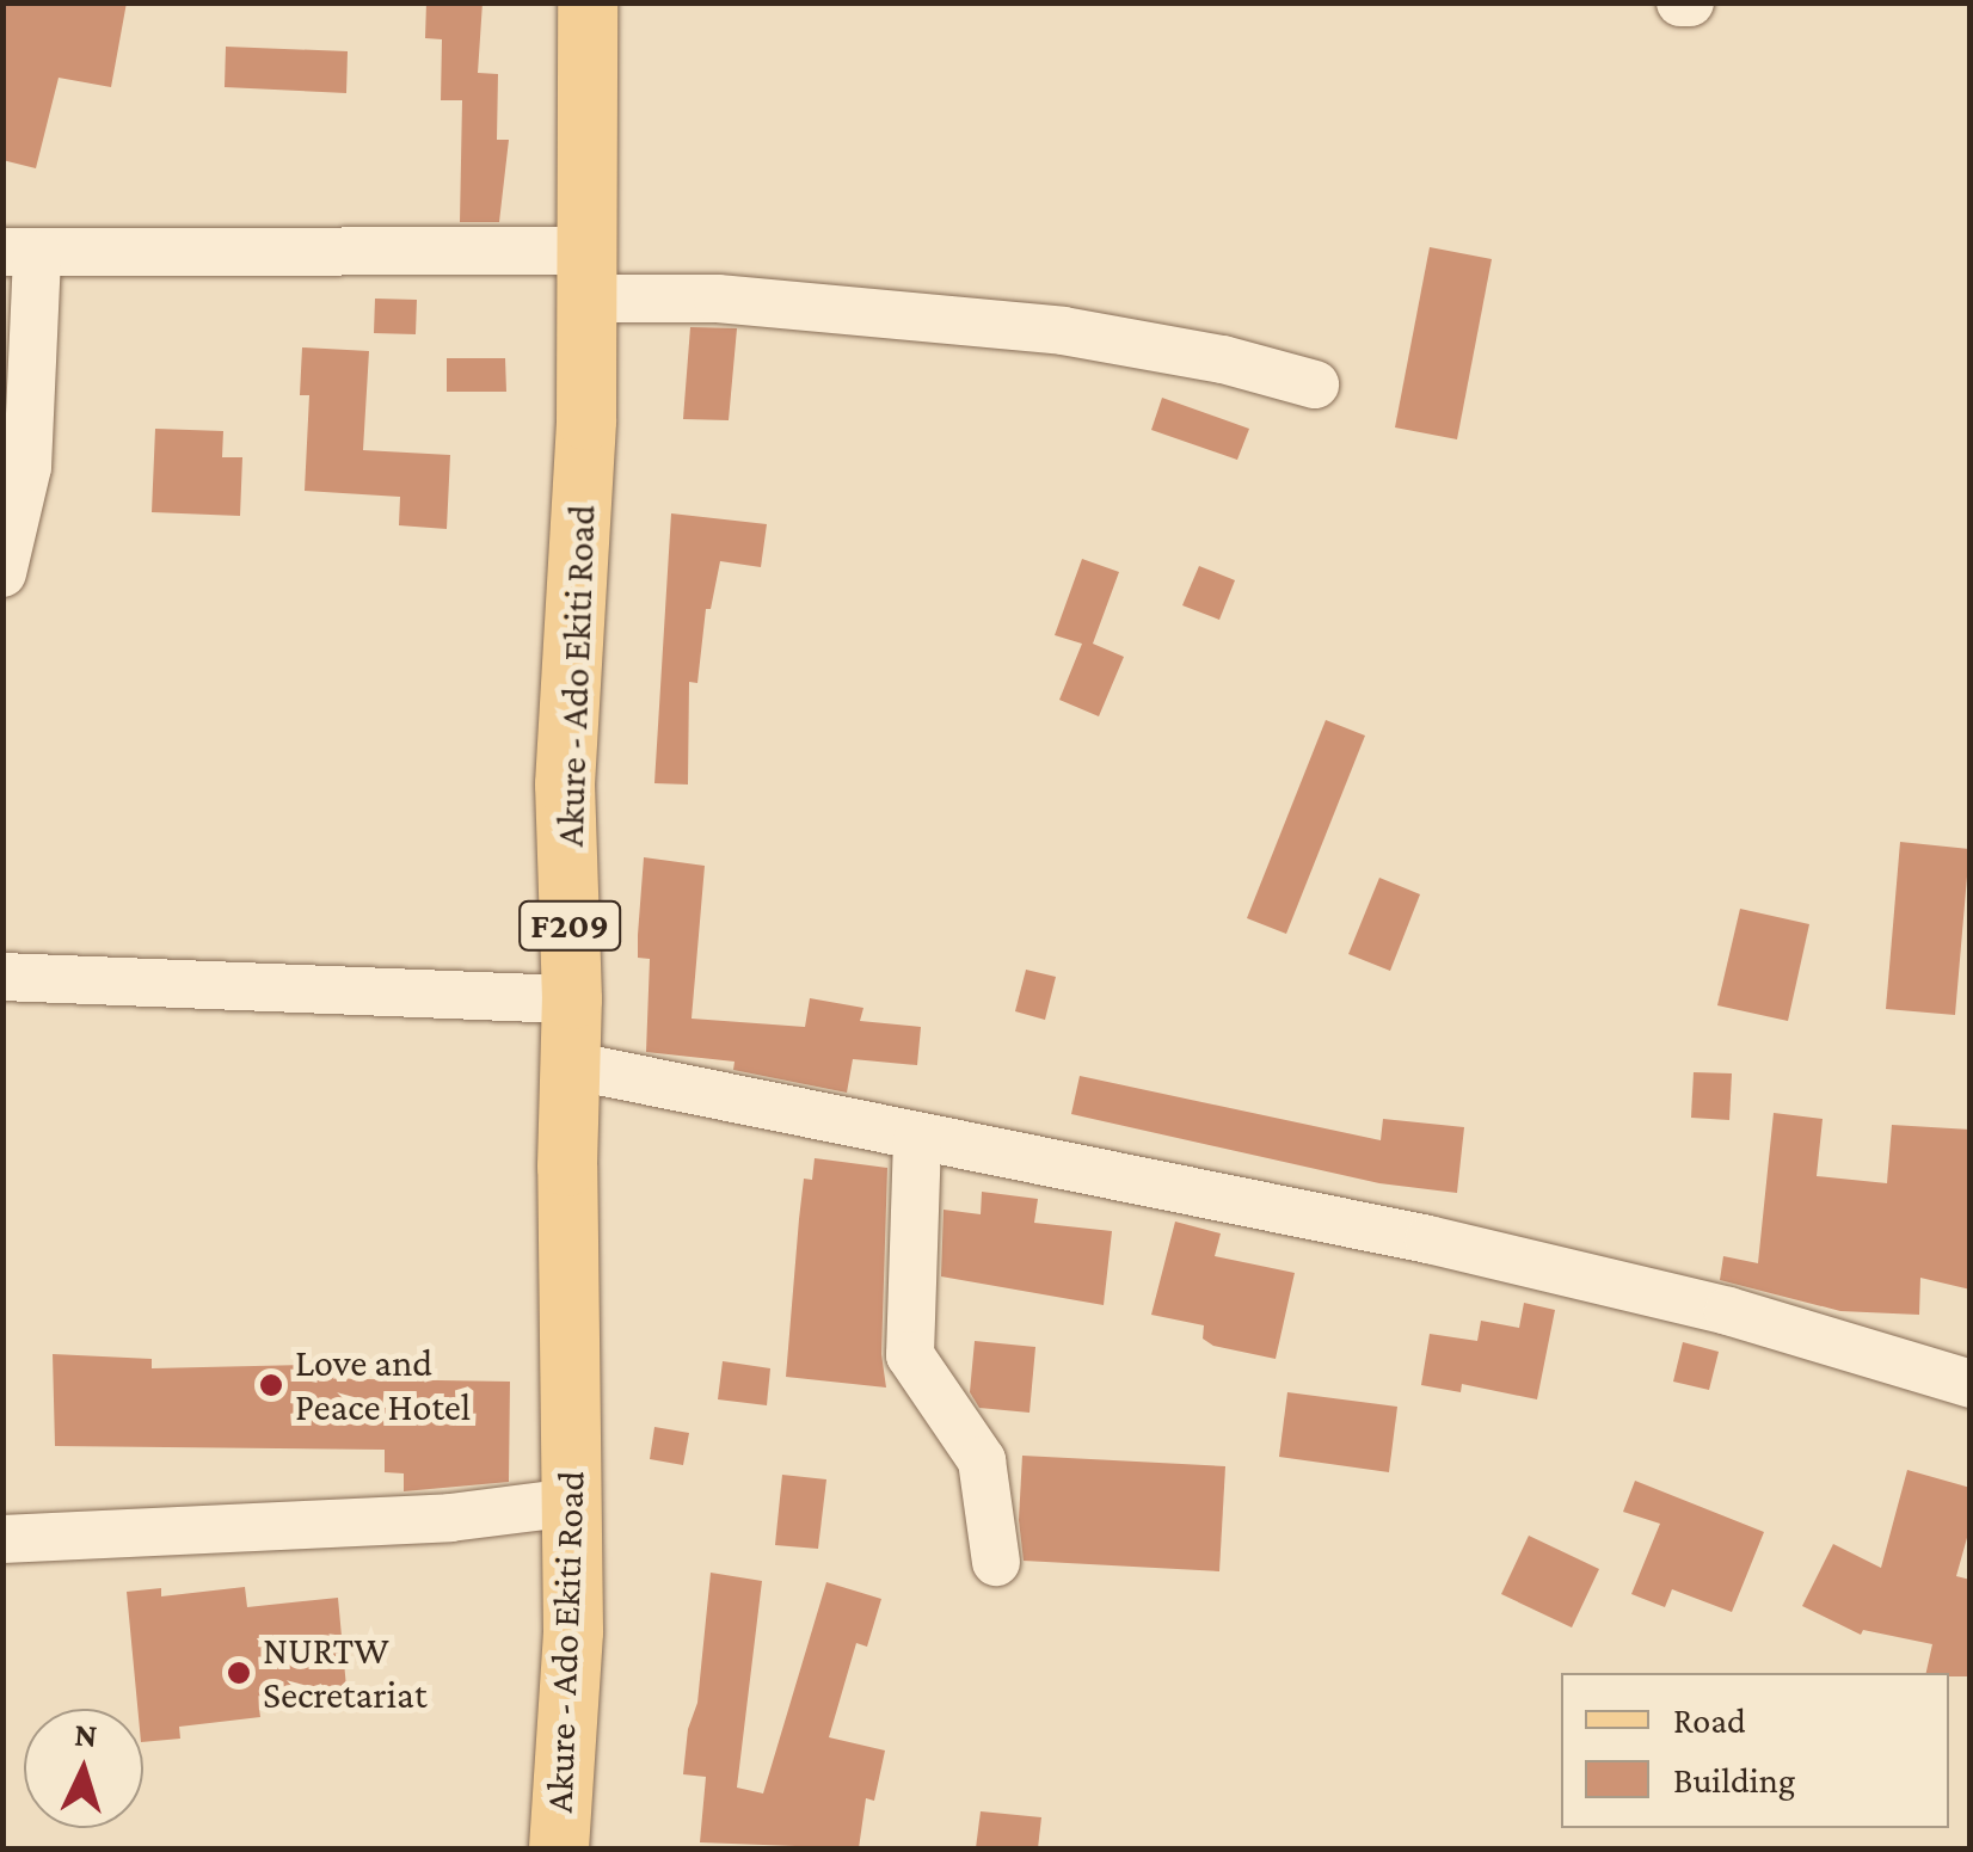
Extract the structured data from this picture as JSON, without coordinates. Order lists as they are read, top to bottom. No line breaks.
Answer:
{"streets":{"main road":["Akure - Ado Ekiti Road","F209"]},"places":["Love and Peace Hotel","NURTW Secretariat"],"legend":["Road","Building"],"north":"top"}
